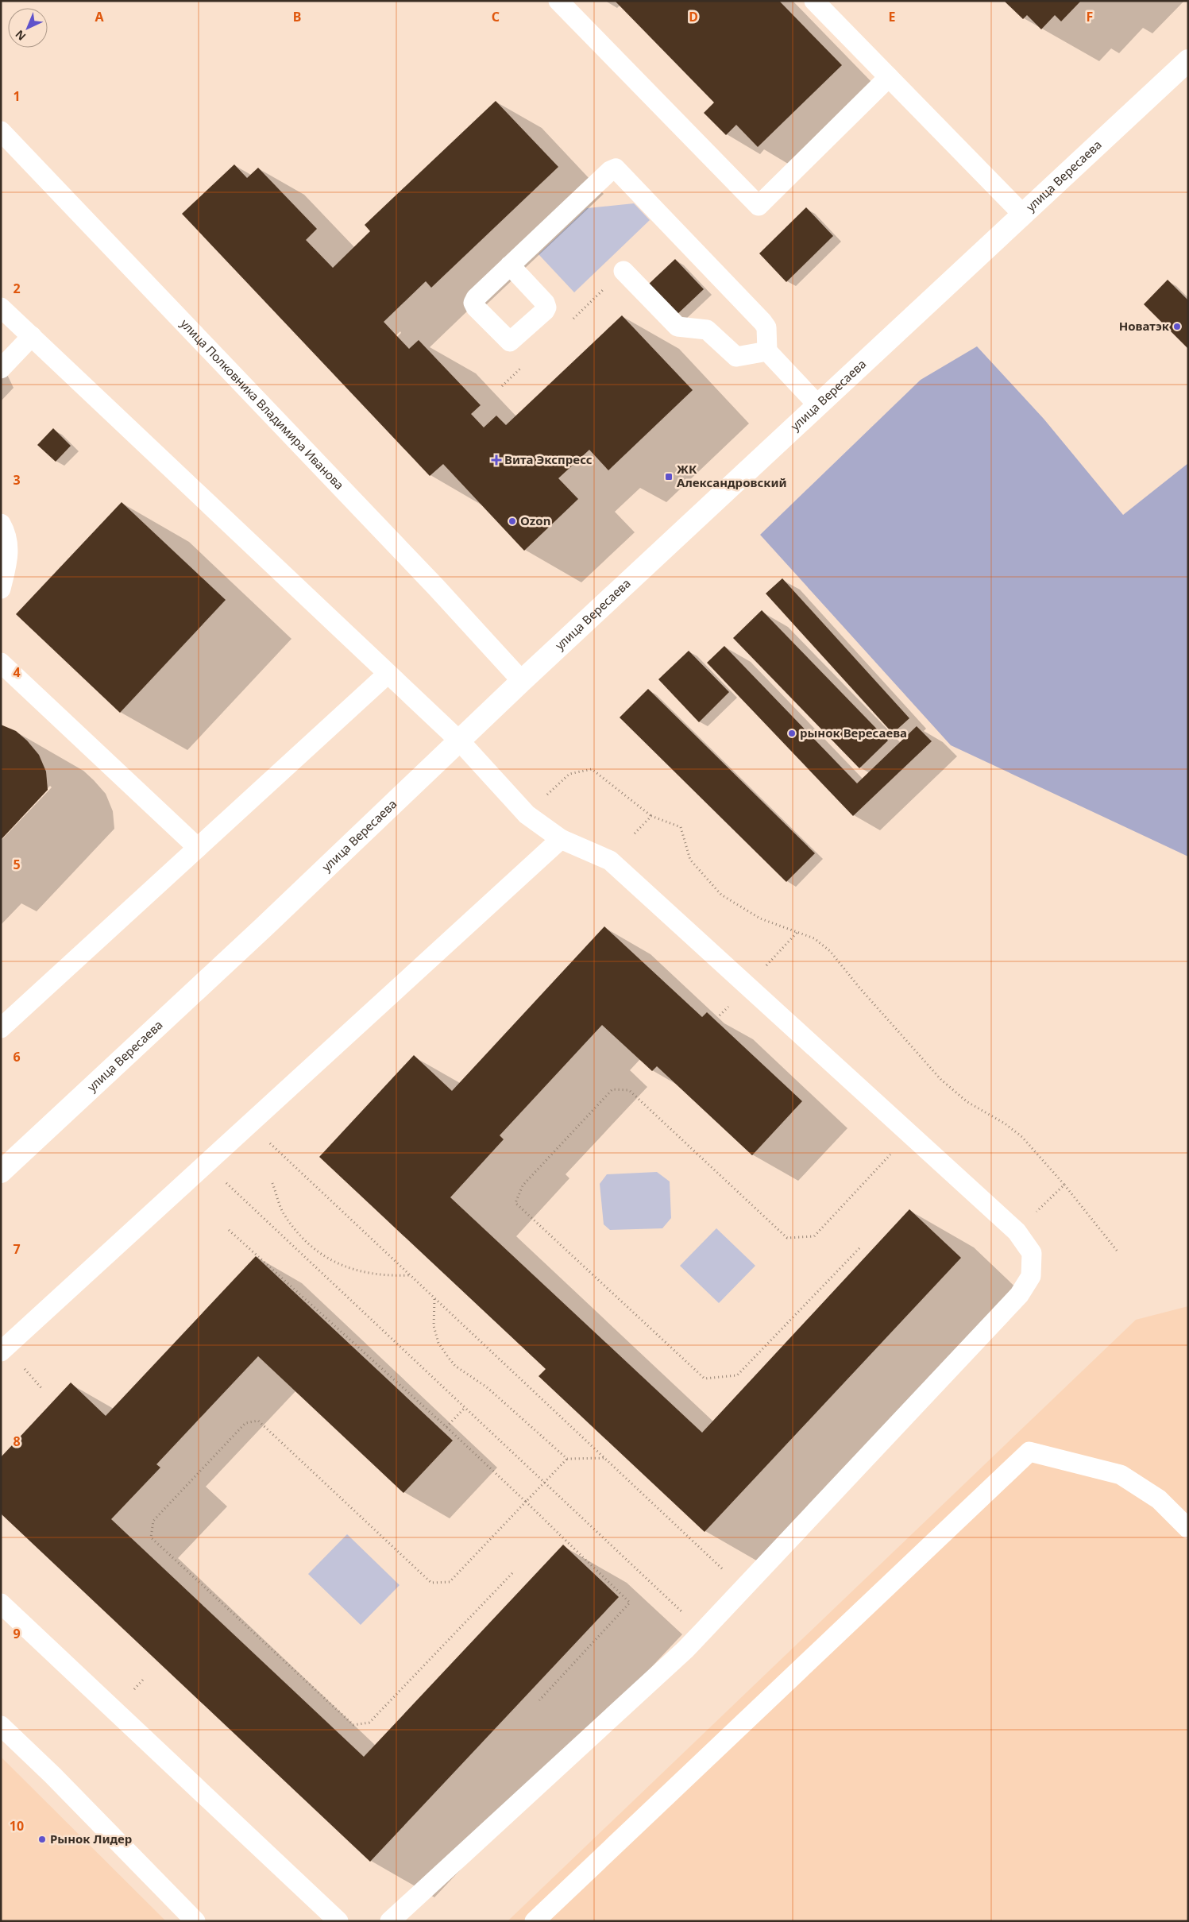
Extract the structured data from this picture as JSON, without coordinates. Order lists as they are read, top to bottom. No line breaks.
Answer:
{"streets":{"main road":["улица Вересаева"],"lane":["улица Полковника Владимира Иванова"]},"crossings":[["улица Вересаева","улица Полковника Владимира Иванова"]],"places":{"other":["Новатэк","Ozon","рынок Вересаева","Рынок Лидер"],"health":["Вита Экспресс"],"transit":["ЖК Александровский"]},"north":"bottom left","grid":{"columns":["A","B","C","D","E","F"],"rows":["1","2","3","4","5","6","7","8","9","10"]}}
